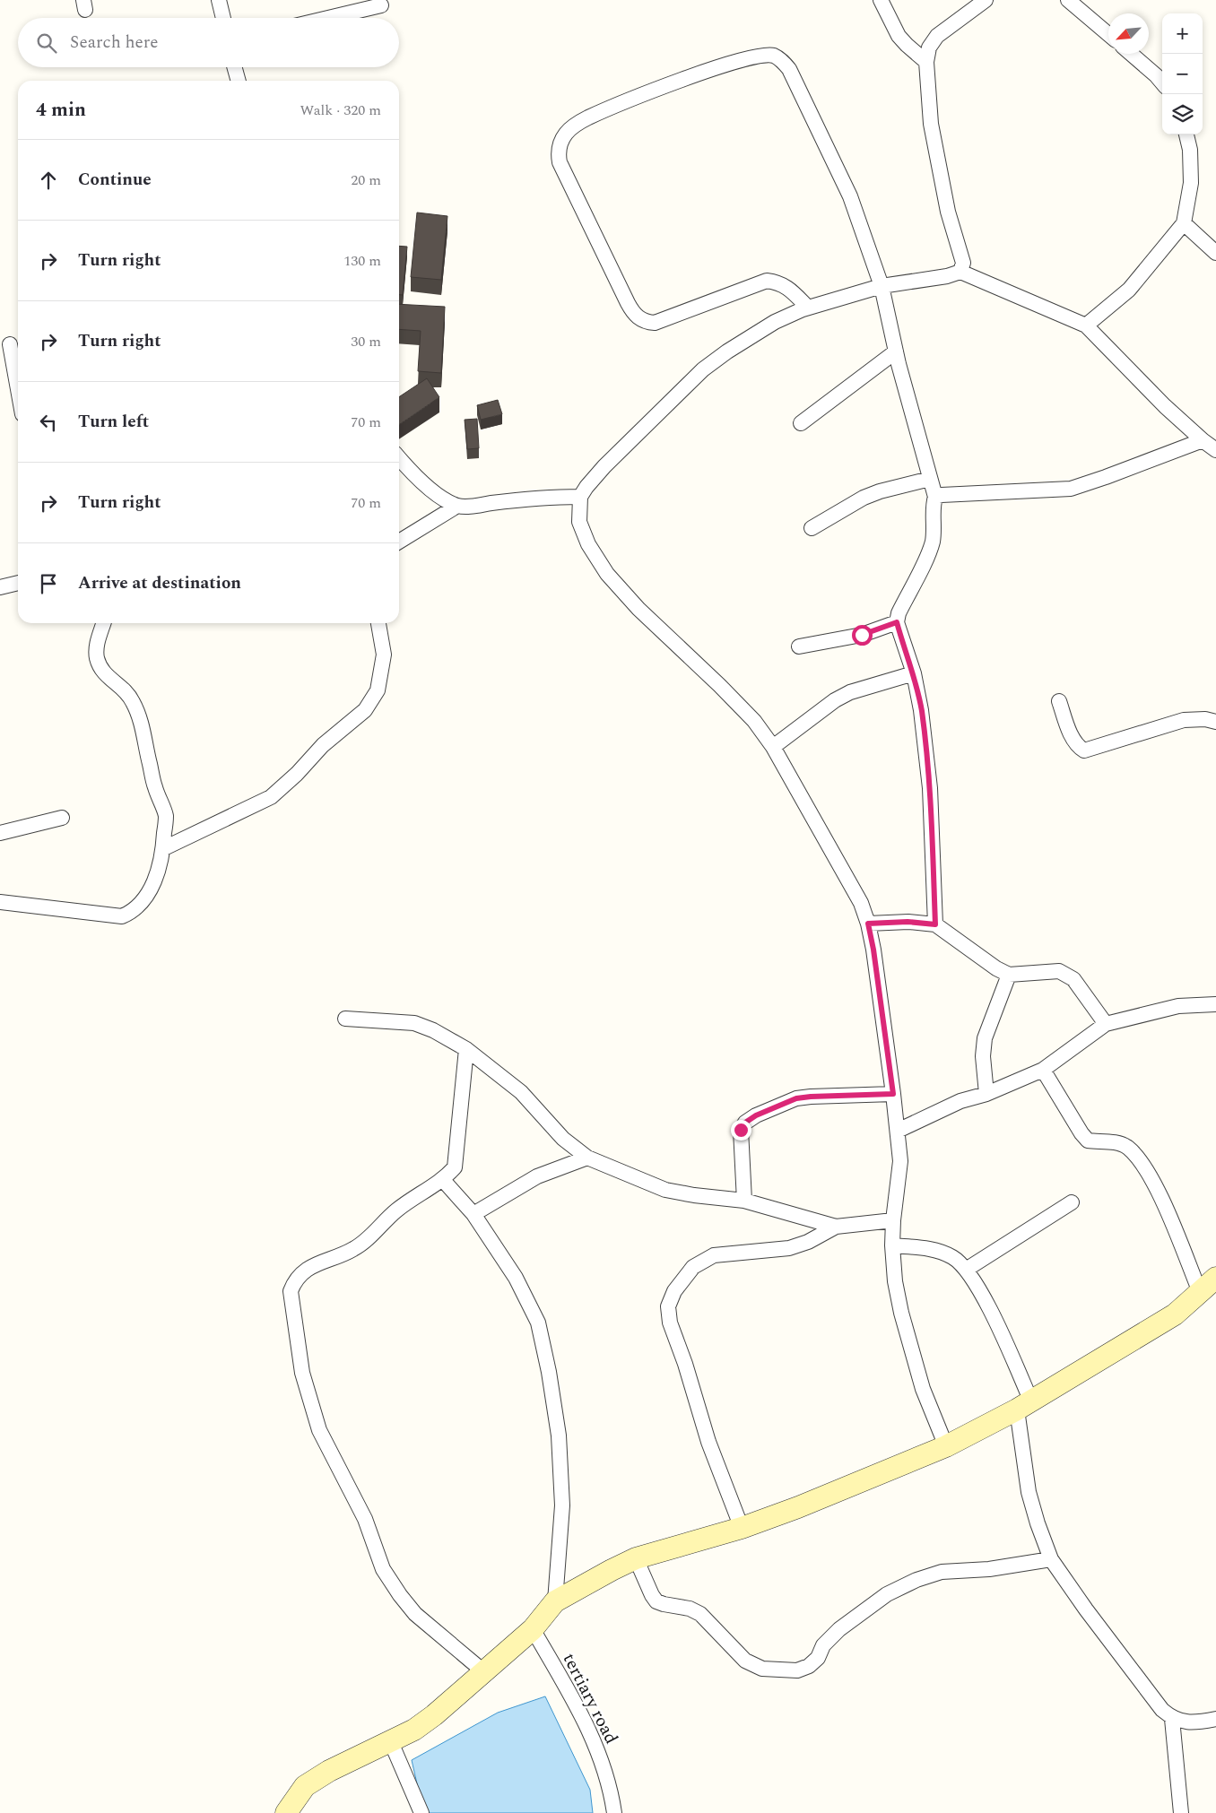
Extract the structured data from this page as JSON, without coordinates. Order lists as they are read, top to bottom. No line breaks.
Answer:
{"streets":{"street":["tertiary road"]},"north":"bottom left","page":{"map_buttons":["+","−"],"search":"Search here","heading":["4 min","Walk · 320 m"],"list":[["Continue","20 m"],["Turn right","130 m"],["Turn right","30 m"],["Turn left","70 m"],["Turn right","70 m"],"Arrive at destination"]}}
